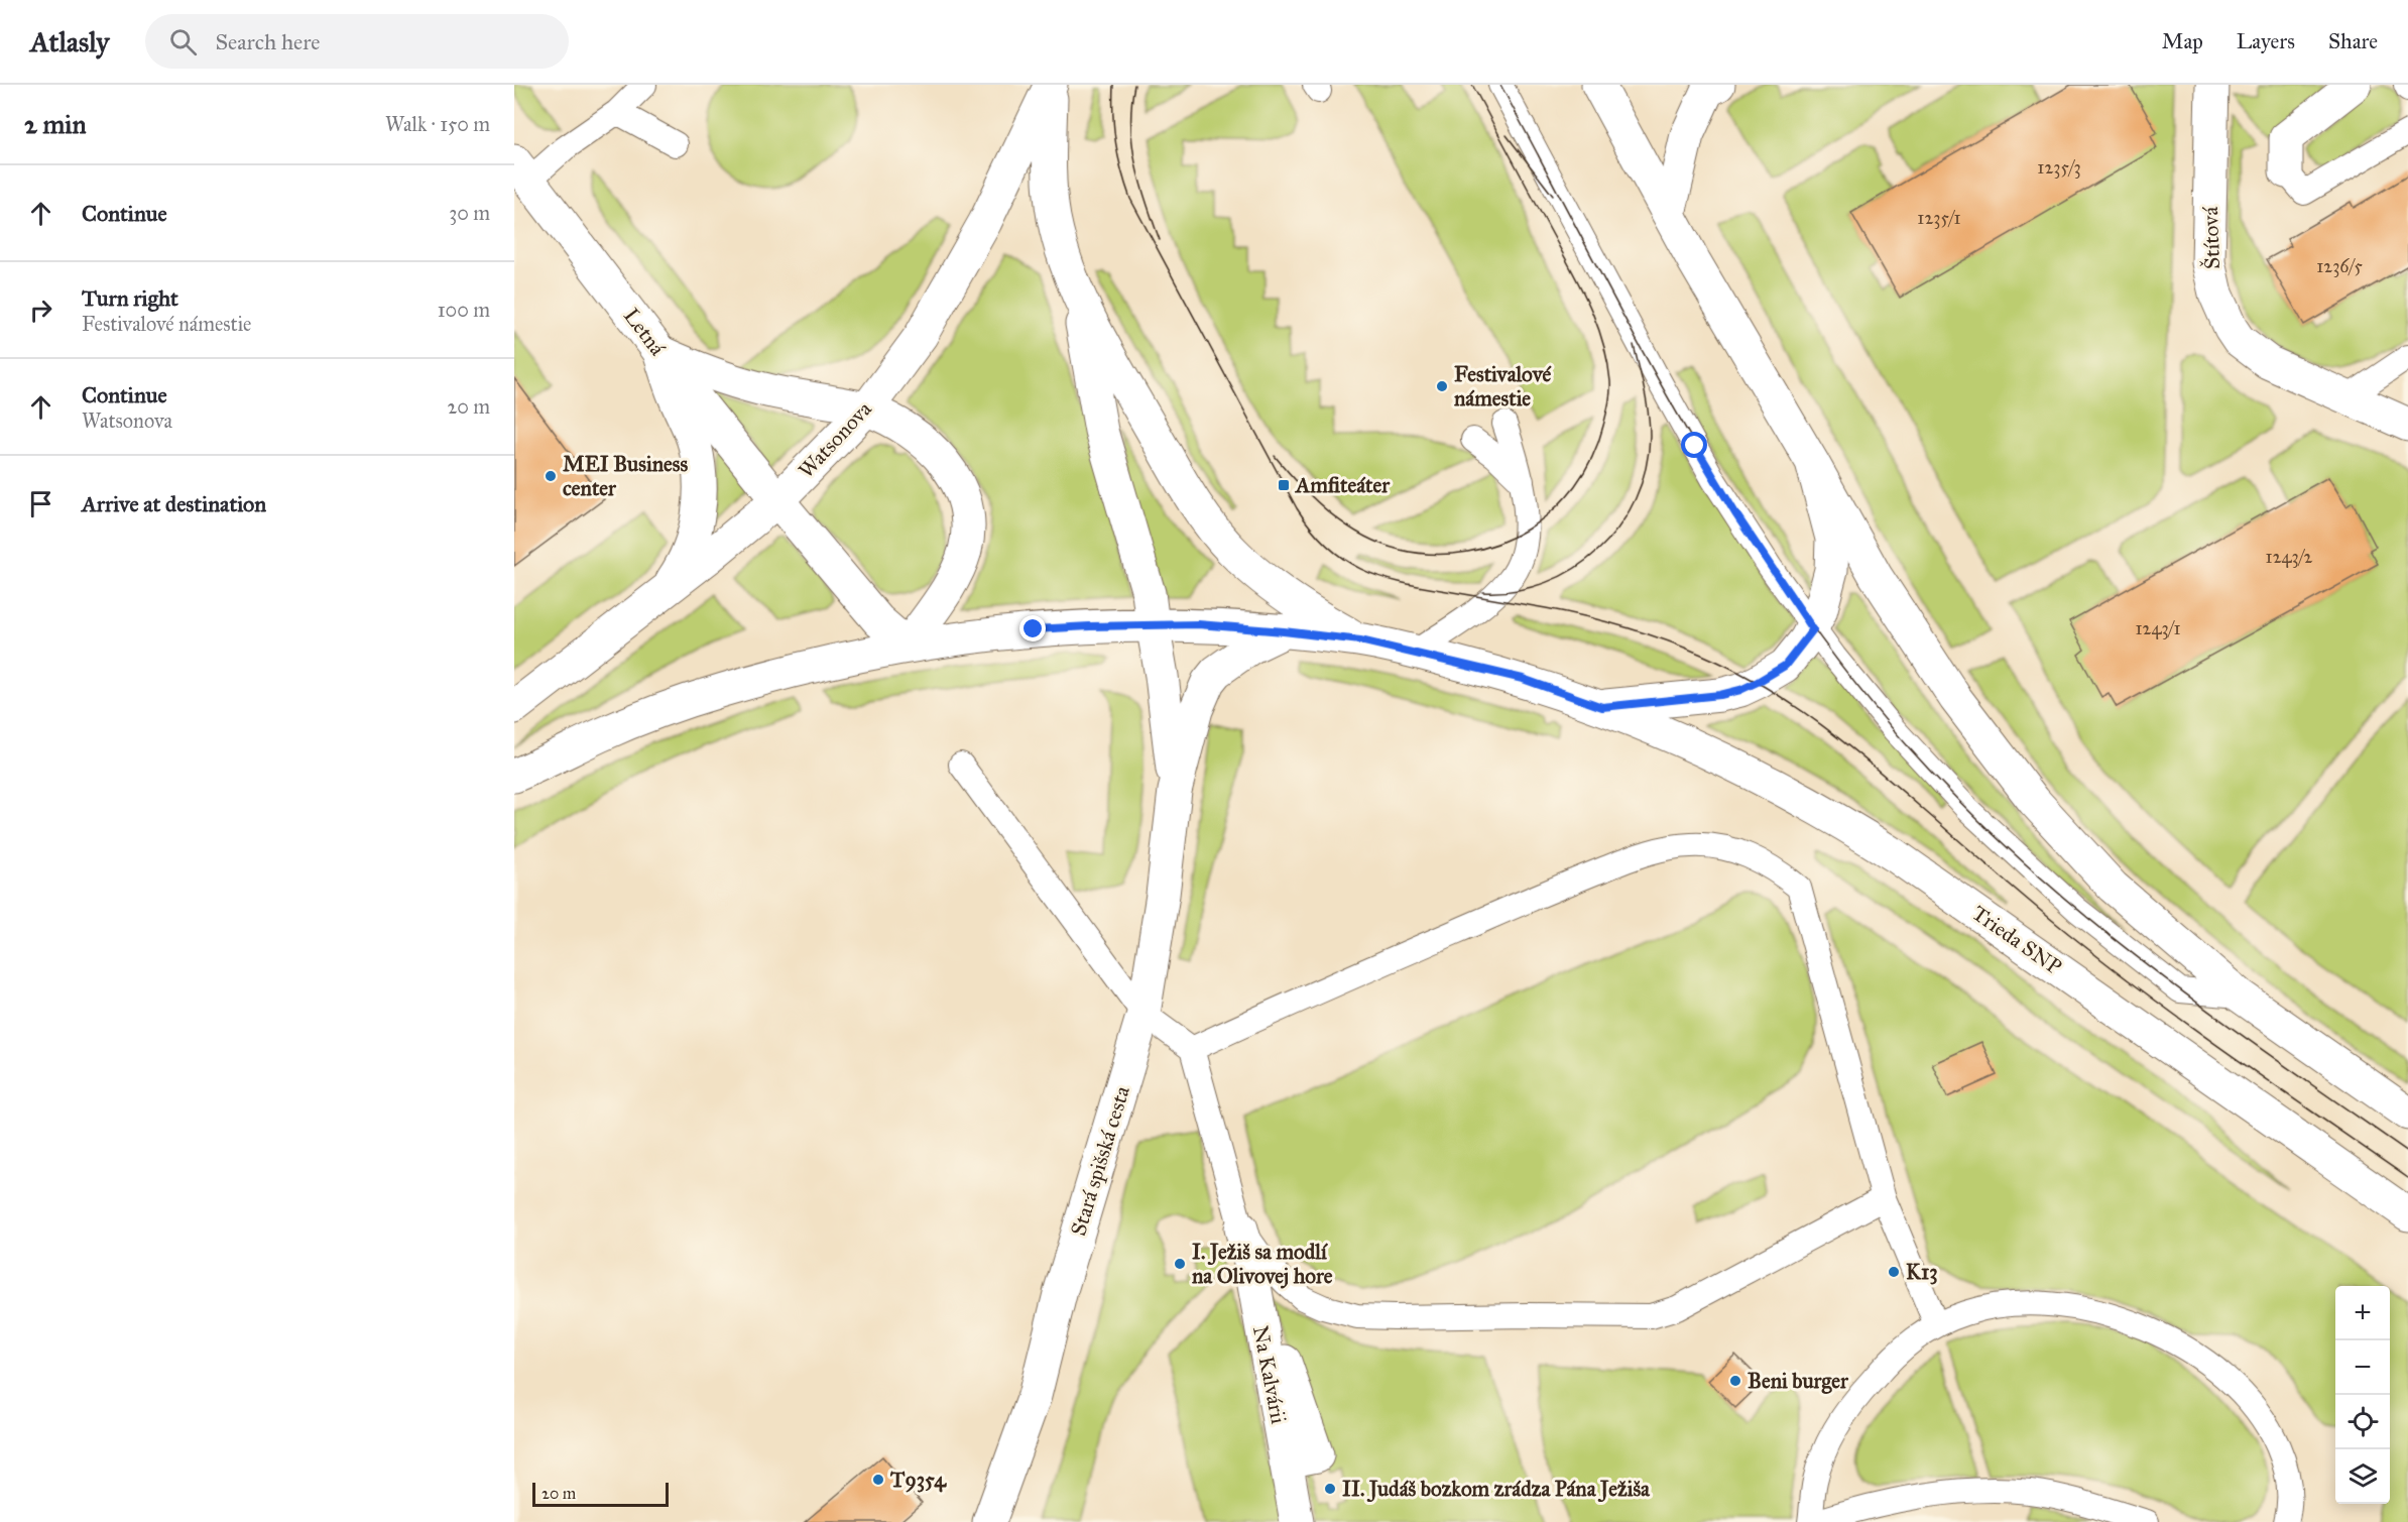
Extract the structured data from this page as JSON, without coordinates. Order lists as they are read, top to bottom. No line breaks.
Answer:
{"streets":{"street":["Štítová","Letná","Watsonova","Trieda SNP","Stará spišská cesta","Na Kalvárii"]},"crossings":[["Letná","Watsonova"]],"places":{"other":["Festivalové námestie","MEI Business center","I. Ježiš sa modlí na Olivovej hore","K13","Beni burger","T9354","II. Judáš bozkom zrádza Pána Ježiša"],"transit":["Amfiteáter"]},"house_numbers":["1235/3","1235/1","1236/5","1243/2","1243/1"],"scale_bar":"20 m","page":{"header":"Atlasly","search":"Search here","nav":["Map","Layers","Share"],"heading":["2 min","Walk · 150 m"],"list":[["Continue","30 m"],["Turn right","Festivalové námestie","100 m"],["Continue","Watsonova","20 m"],"Arrive at destination"],"map_buttons":["+","−"],"scale":"20 m"}}
